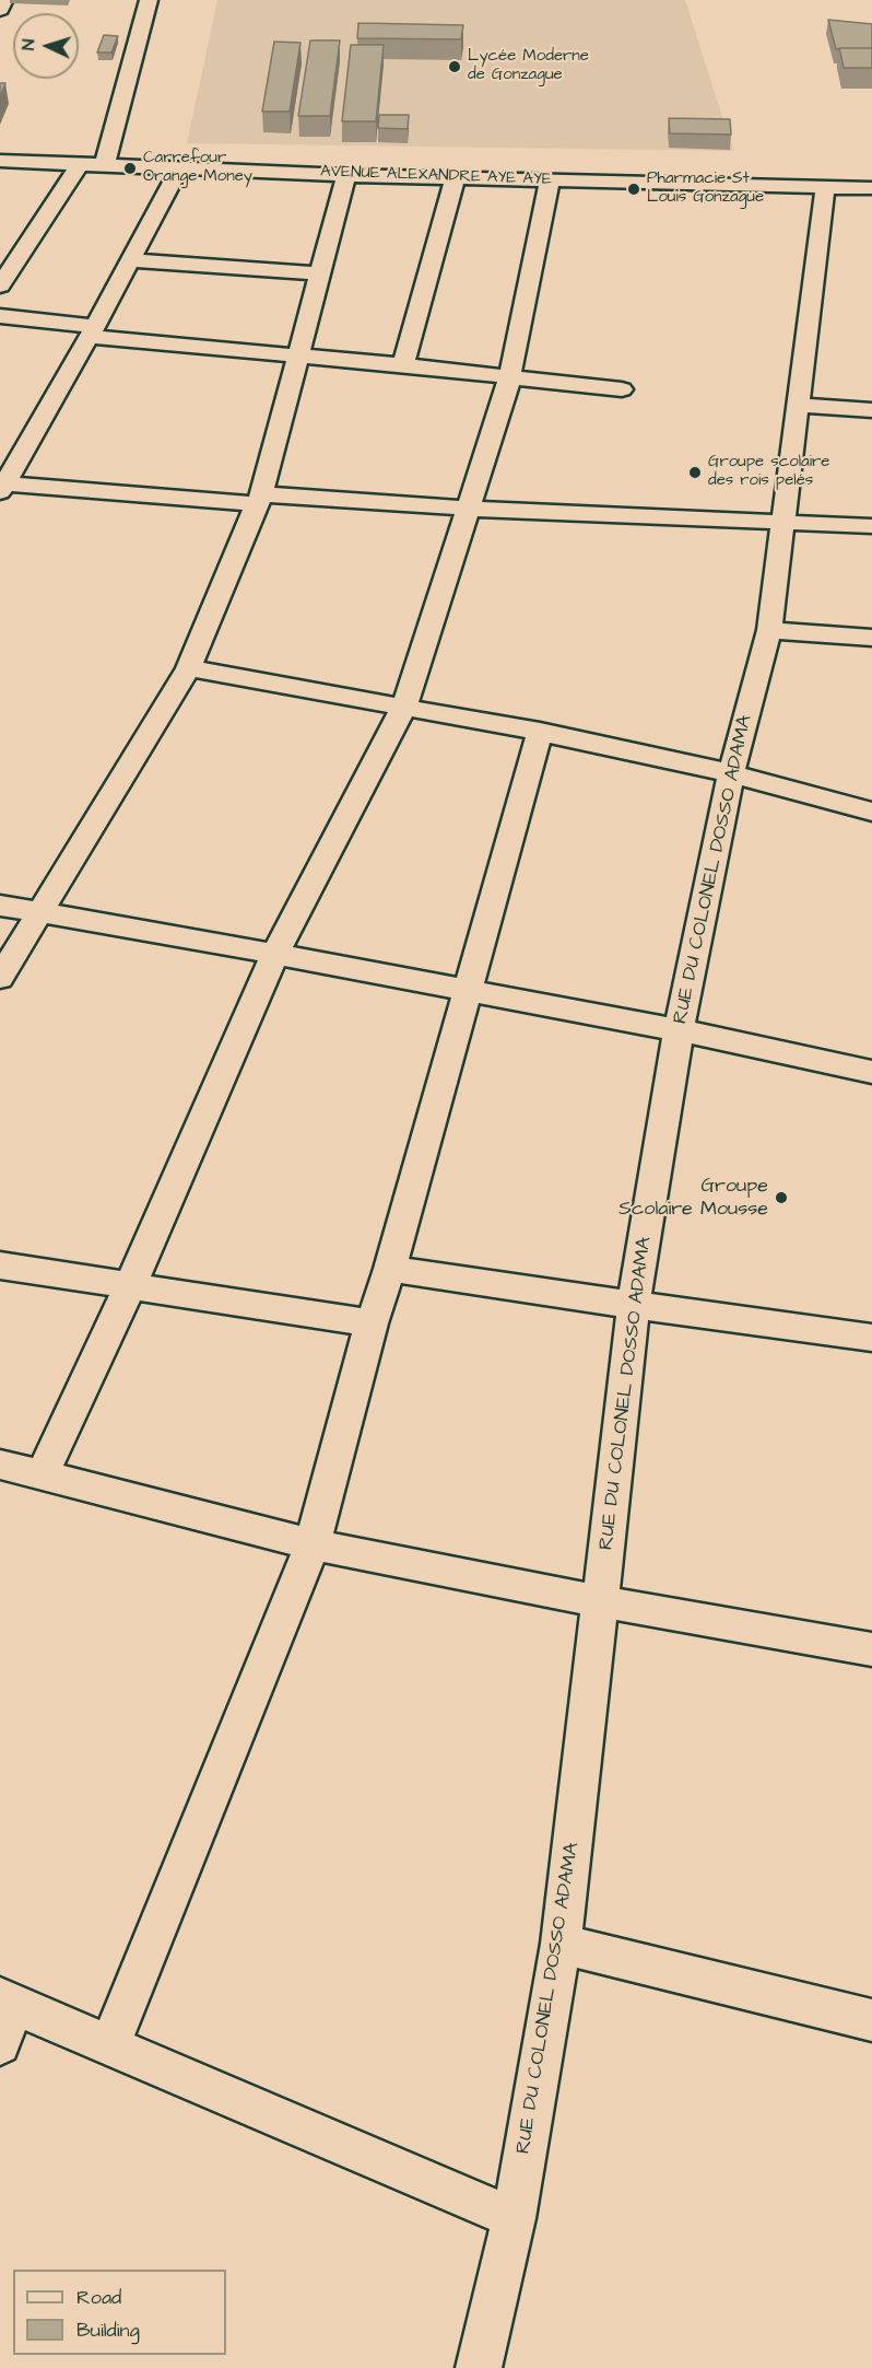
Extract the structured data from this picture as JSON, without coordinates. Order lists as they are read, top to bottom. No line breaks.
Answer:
{"streets":{"street":["AVENUE ALEXANDRE AYE AYE","RUE DU COLONEL DOSSO ADAMA"]},"crossings":[["AVENUE ALEXANDRE AYE AYE","RUE DU COLONEL DOSSO ADAMA"]],"places":["Lycée Moderne de Gonzague","Carrefour Orange Money","Pharmacie St Louis Gonzague","Groupe scolaire des rois pelés","Groupe Scolaire Mousse"],"legend":["Road","Building"],"north":"left"}
